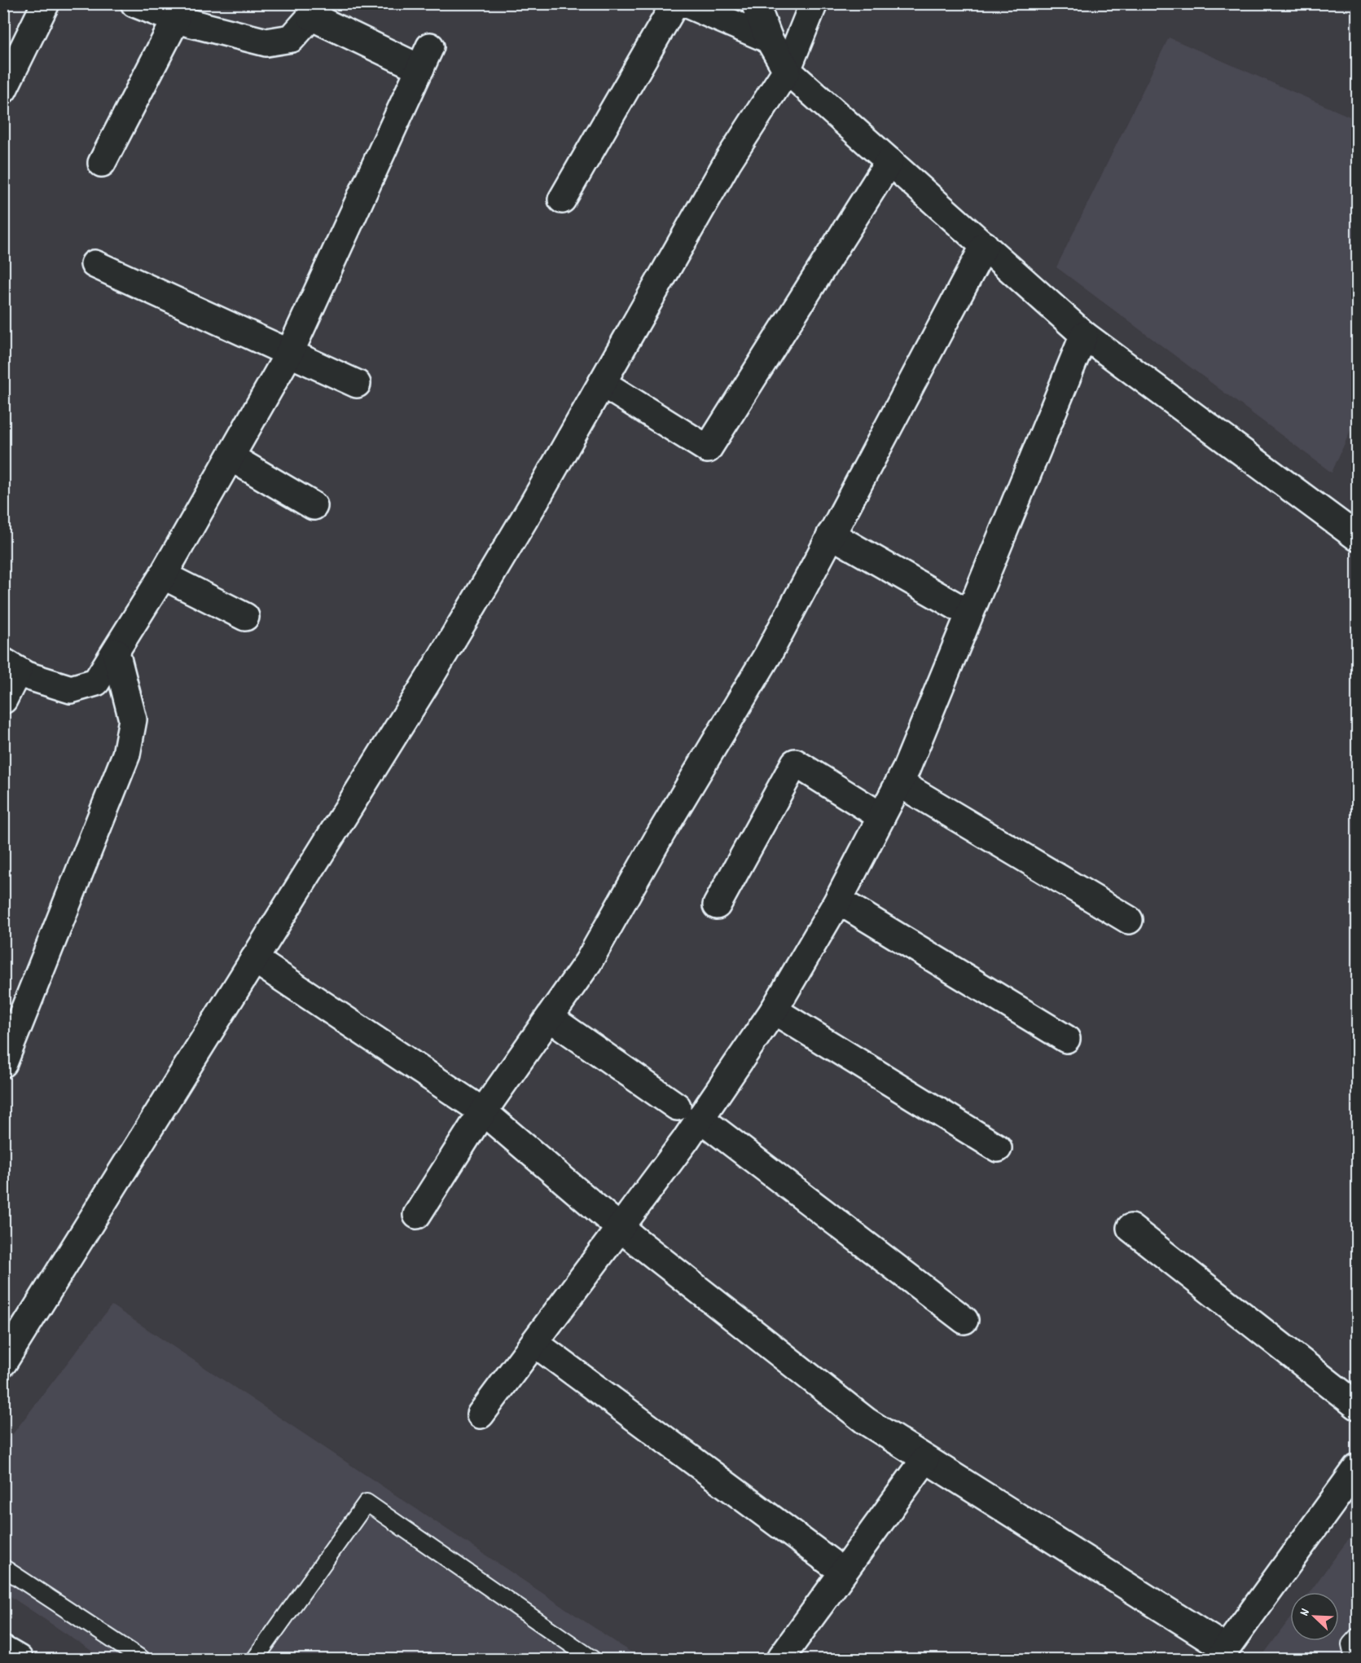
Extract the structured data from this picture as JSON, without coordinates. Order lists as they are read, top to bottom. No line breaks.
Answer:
{"north":"top left"}
